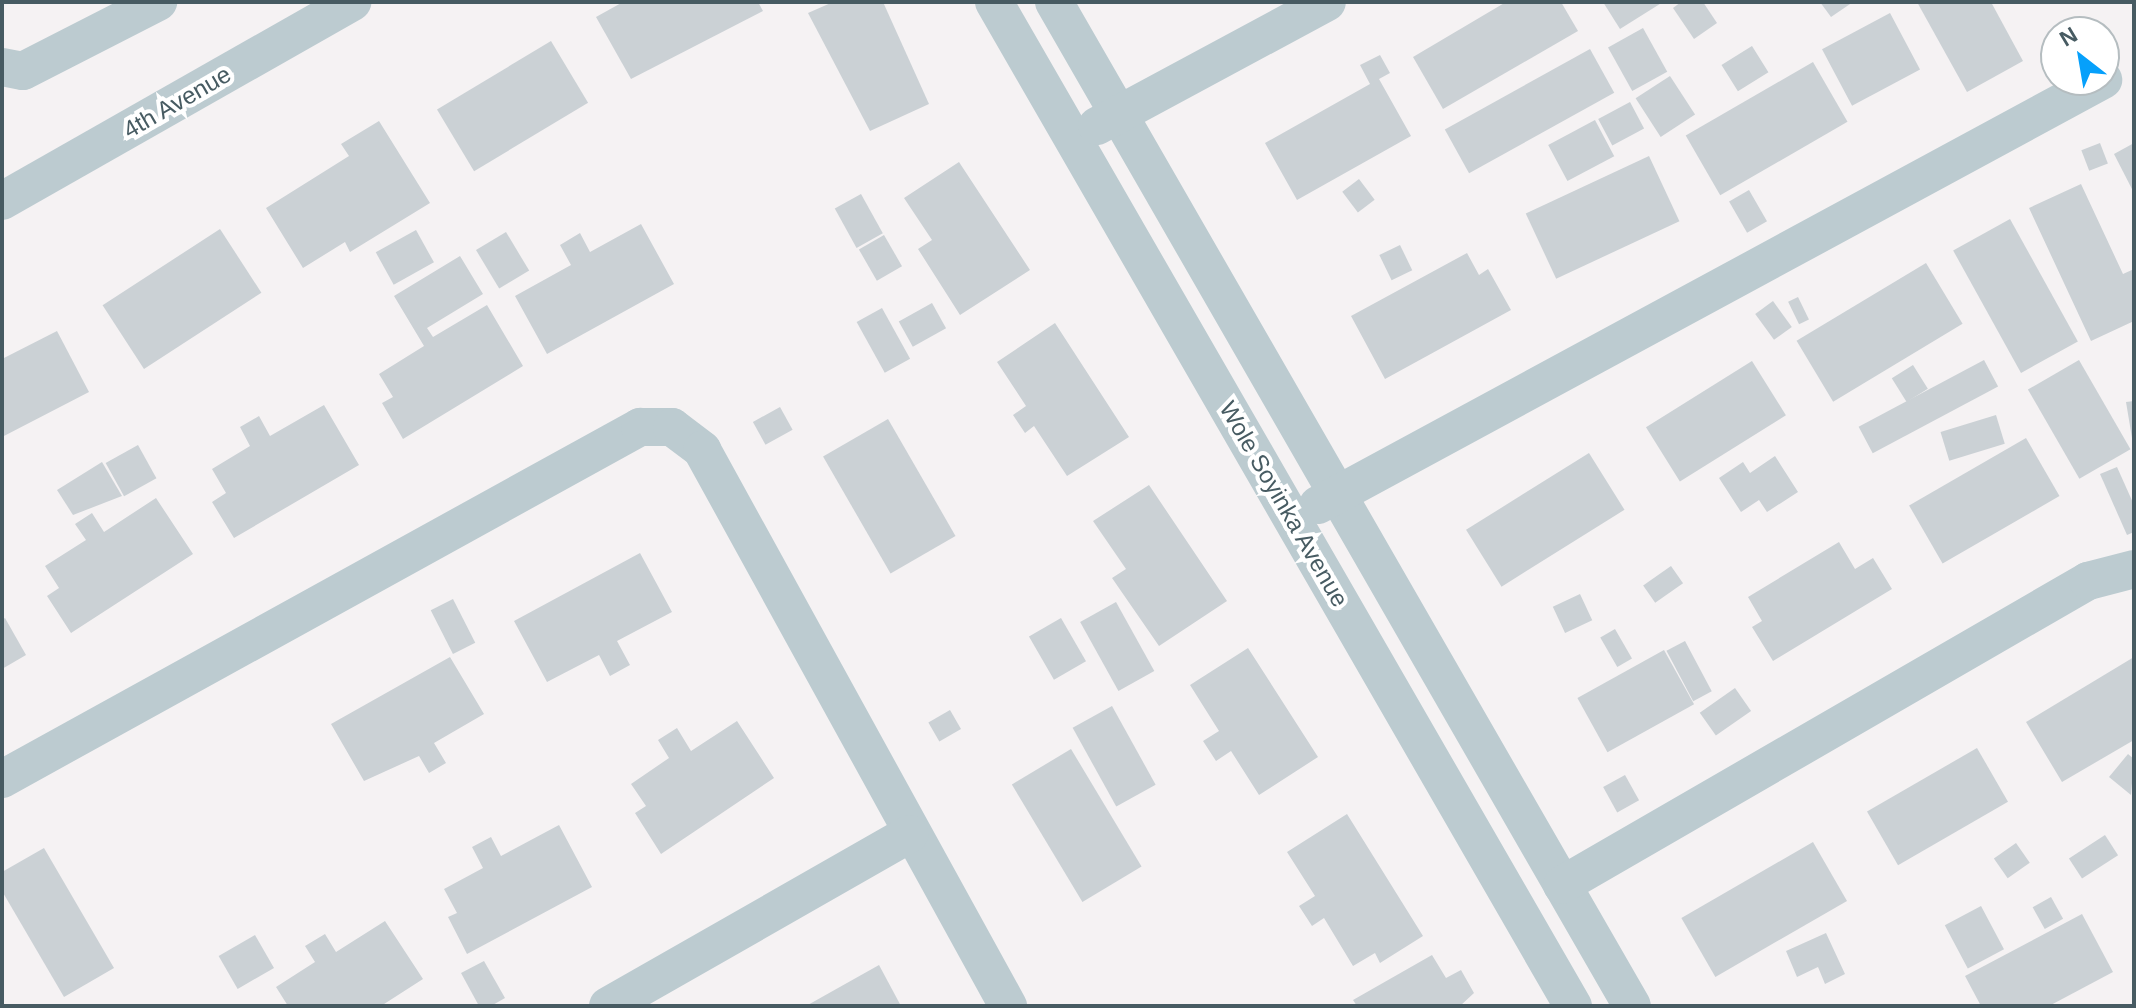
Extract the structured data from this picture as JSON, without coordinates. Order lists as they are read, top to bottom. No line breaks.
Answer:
{"streets":{"street":["4th Avenue","Wole Soyinka Avenue"]},"north":"top left"}
